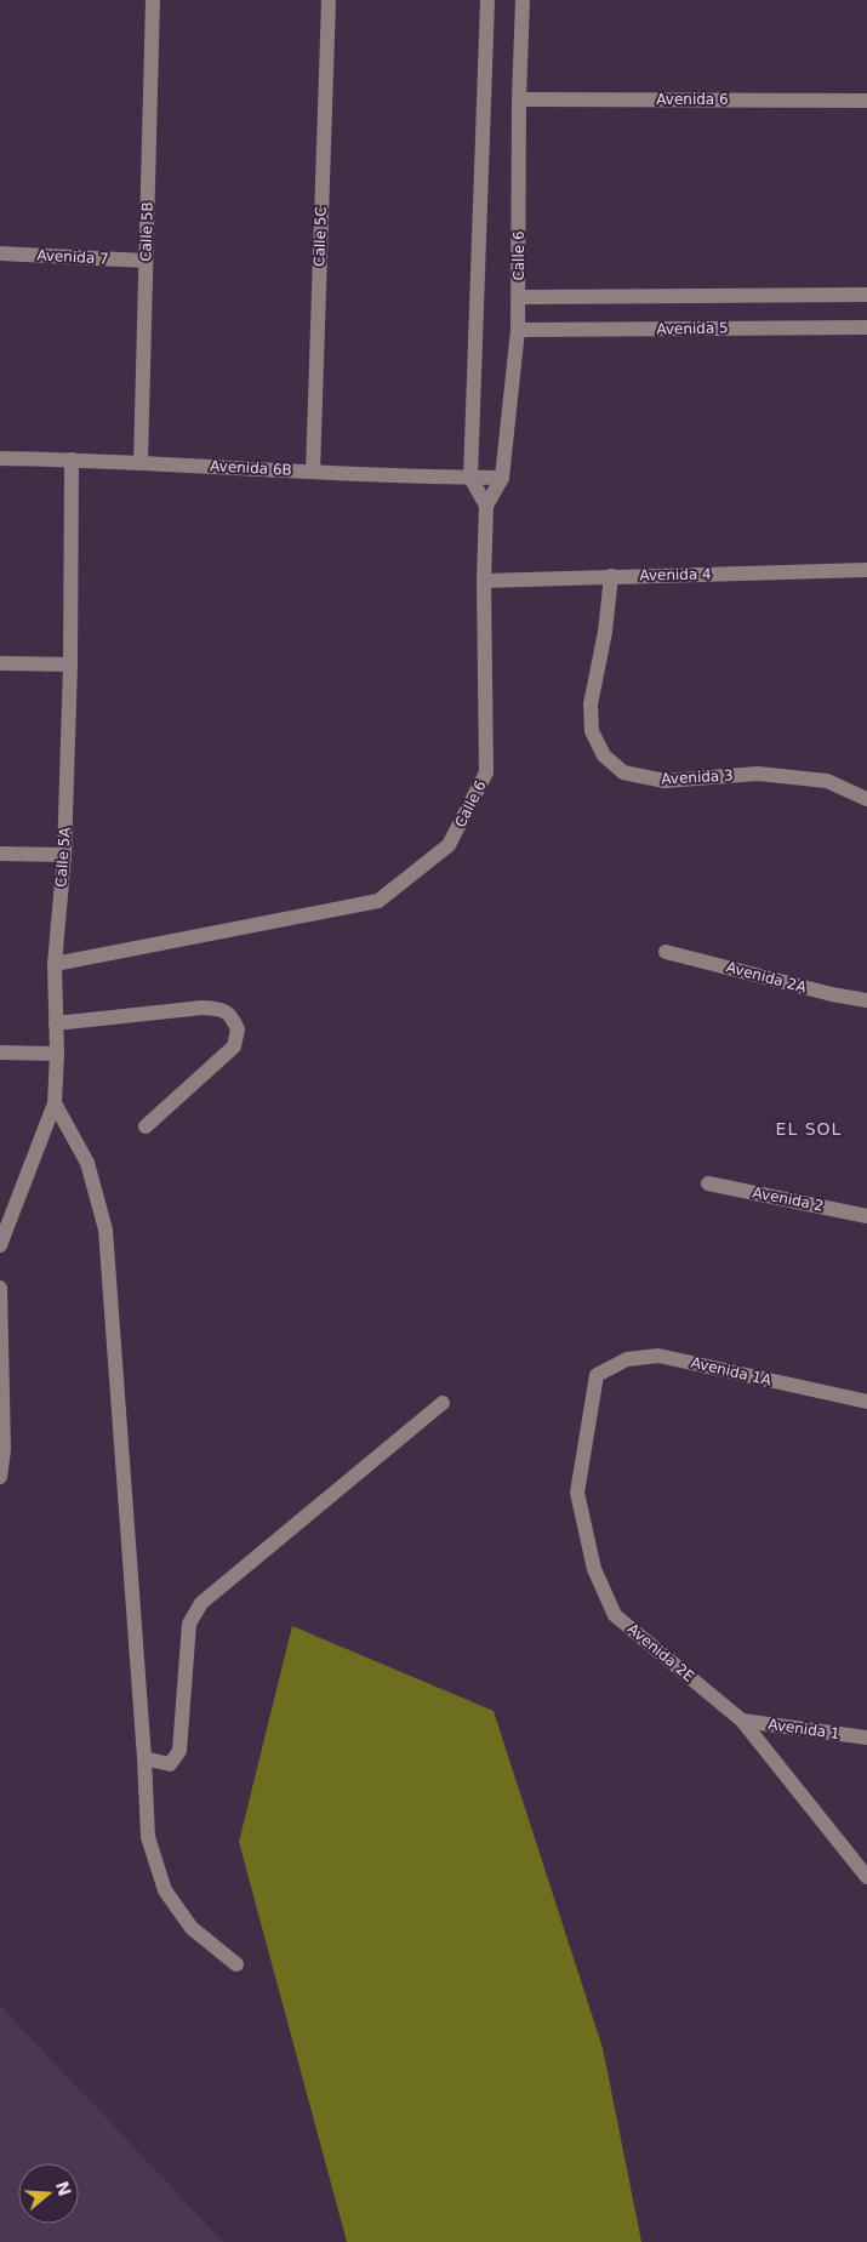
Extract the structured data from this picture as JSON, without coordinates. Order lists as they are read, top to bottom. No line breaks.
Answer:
{"streets":{"street":["Avenida 6","Calle 5B","Calle 5C","Calle 6","Avenida 7","Avenida 5","Avenida 6B","Avenida 4","Avenida 3","Calle 5A","Avenida 2A","Avenida 2","Avenida 1A","Avenida 2E","Avenida 1"]},"crossings":[["Avenida 6","Calle 6"],["Calle 5B","Avenida 7"],["Calle 5B","Avenida 6B"],["Calle 5C","Avenida 6B"],["Calle 6","Avenida 5"],["Calle 6","Avenida 6B"],["Calle 6","Avenida 4"],["Calle 6","Calle 5A"],["Avenida 6B","Calle 5A"],["Avenida 4","Avenida 3"],["Avenida 1A","Avenida 2E"],["Avenida 2E","Avenida 1"]],"districts":["EL SOL"],"north":"right"}
